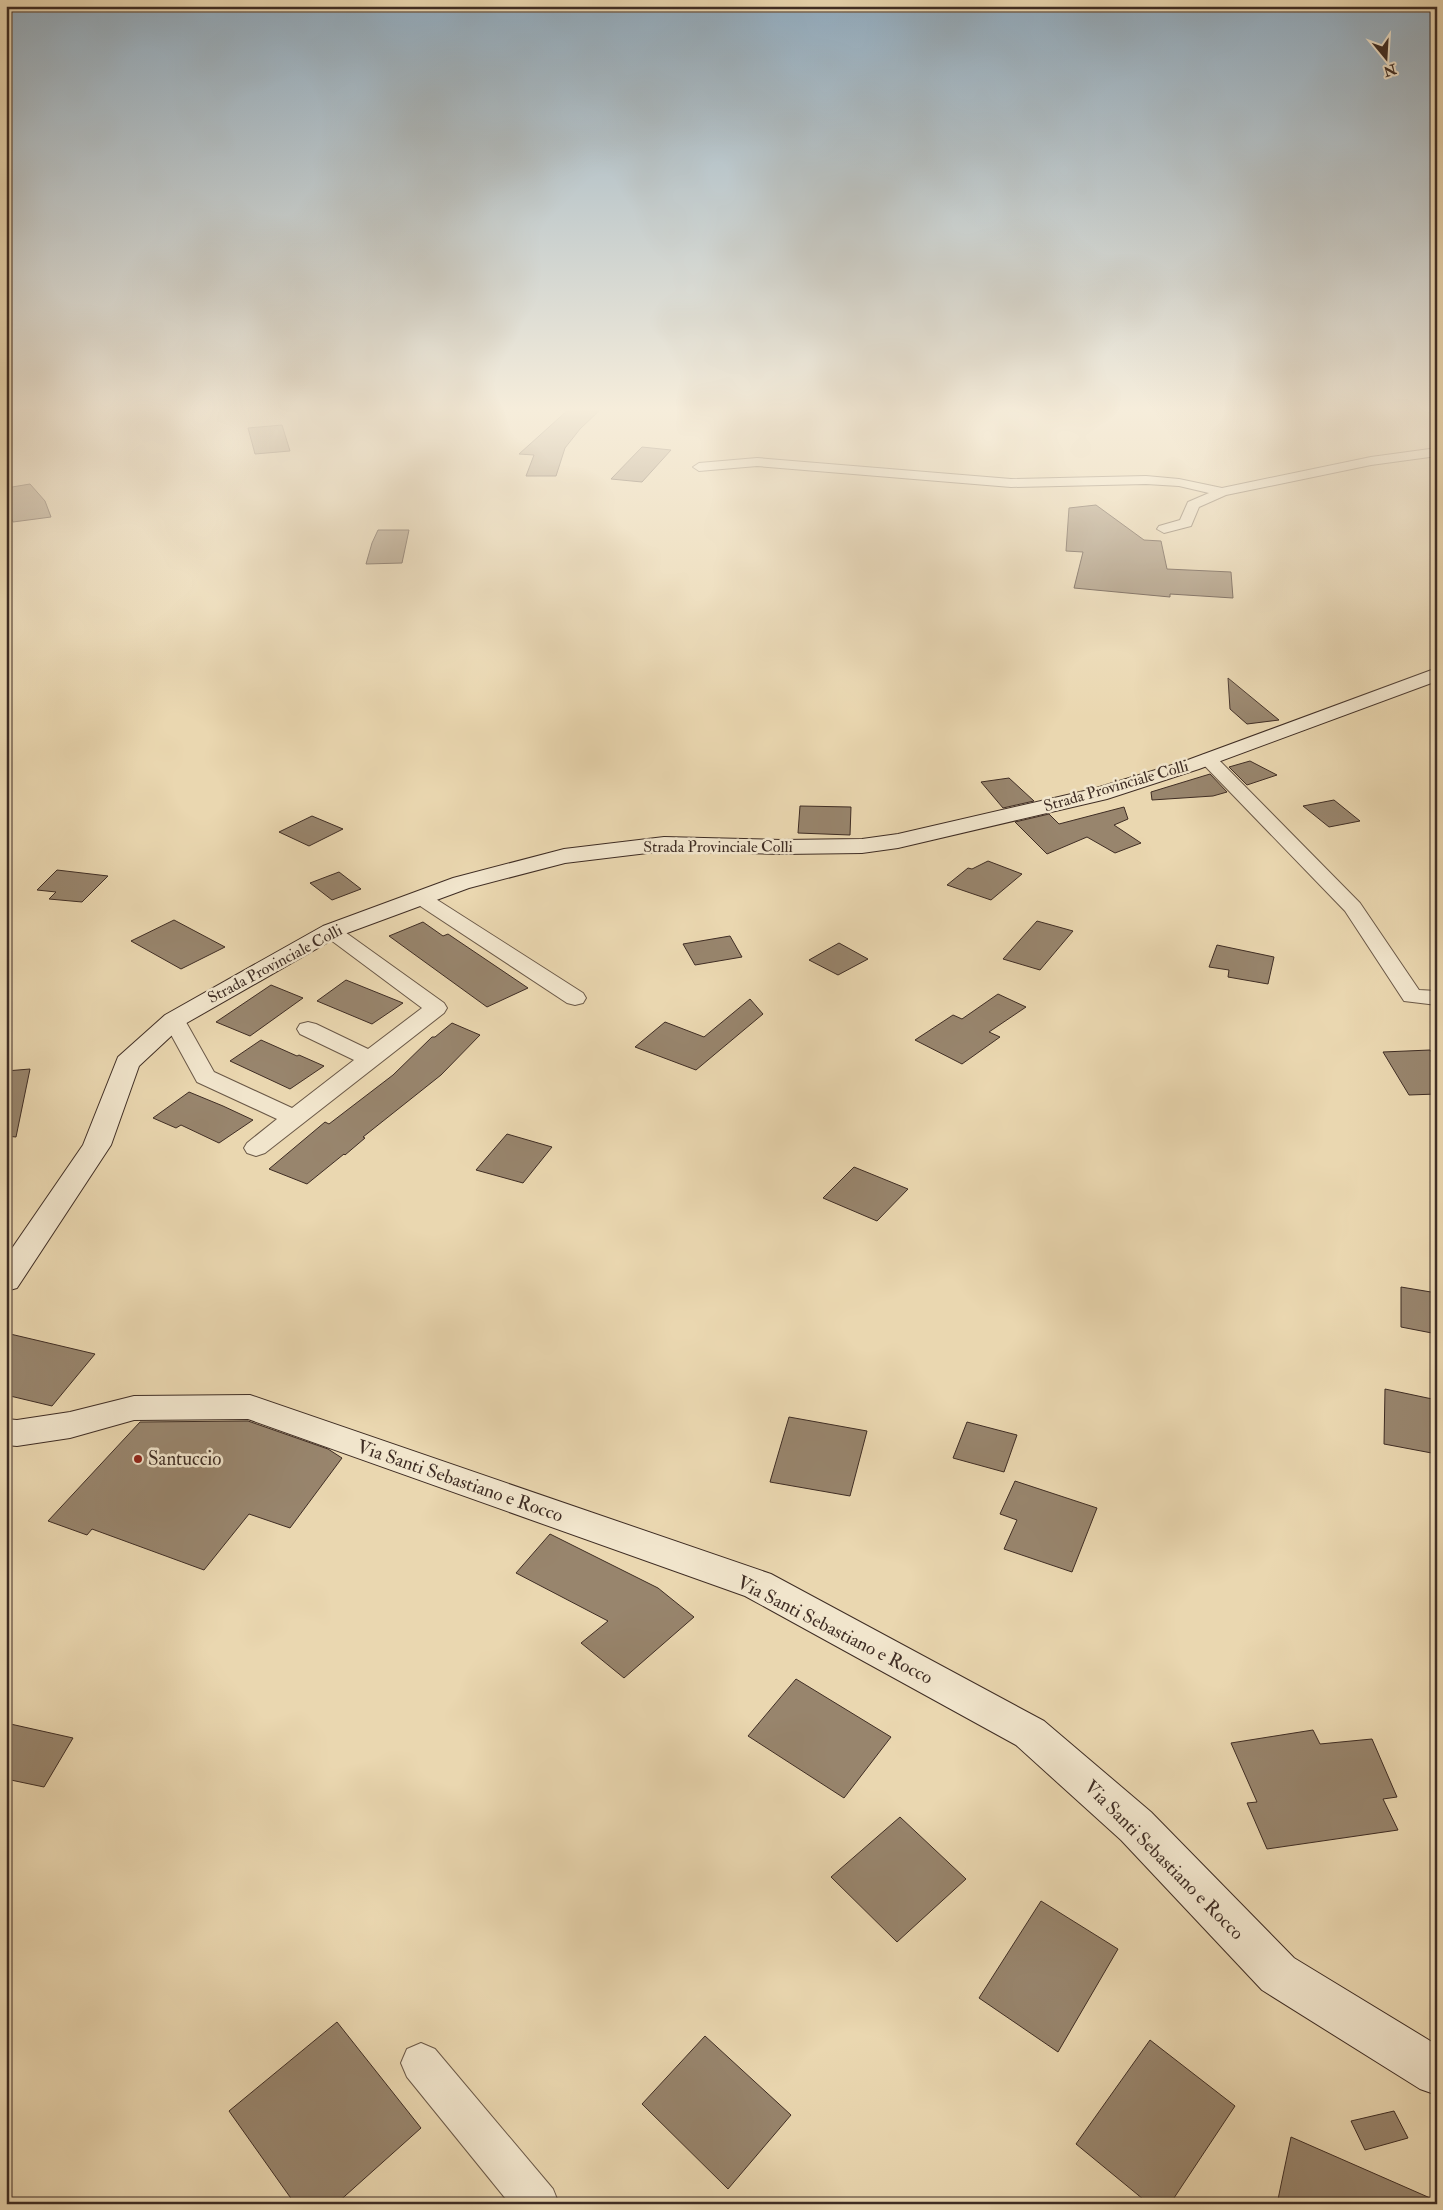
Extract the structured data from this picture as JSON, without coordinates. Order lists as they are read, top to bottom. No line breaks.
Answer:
{"streets":{"street":["Strada Provinciale Colli","Via Santi Sebastiano e Rocco"]},"places":["Santuccio"],"north":"bottom"}
